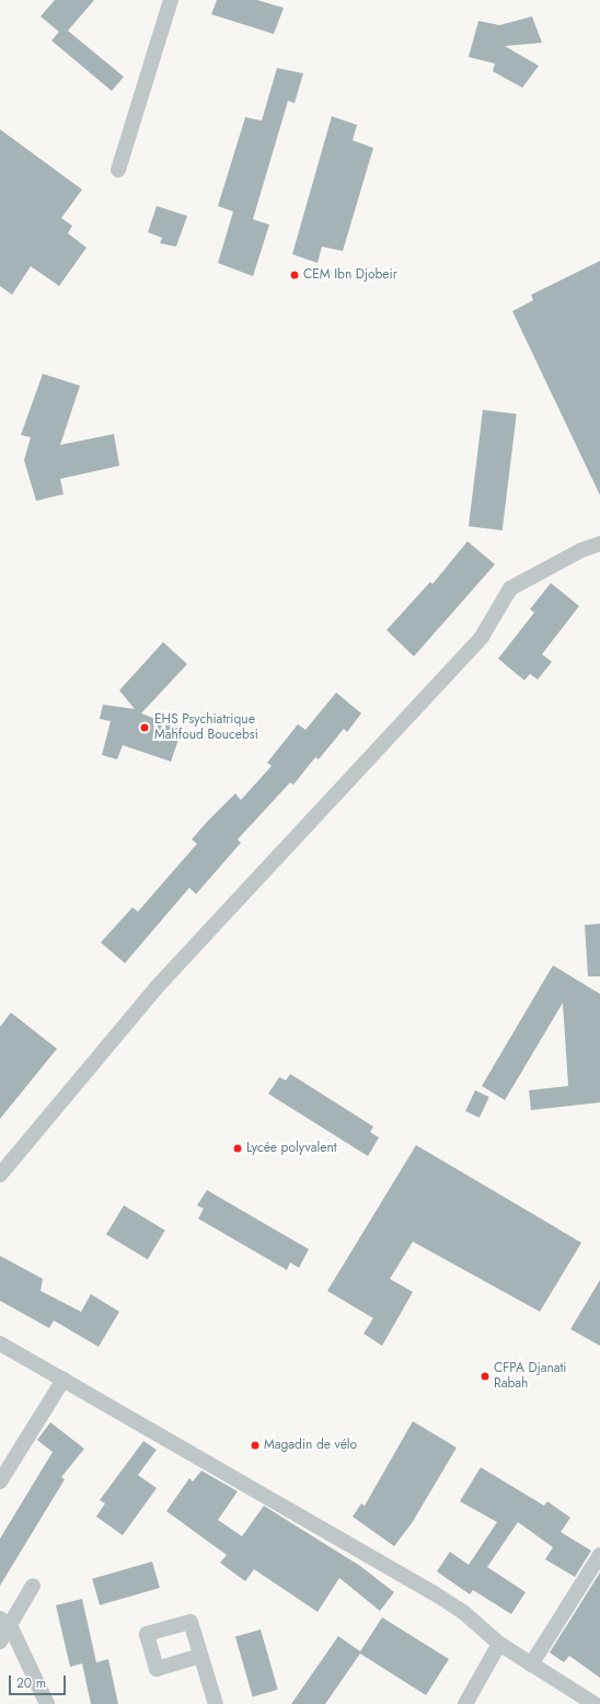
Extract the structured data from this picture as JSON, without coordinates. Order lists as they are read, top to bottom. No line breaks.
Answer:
{"places":["CEM Ibn Djobeir","EHS Psychiatrique Mahfoud Boucebsi","Lycée polyvalent","CFPA Djanati Rabah","Magadin de vélo"],"scale_bar":"20 m"}
